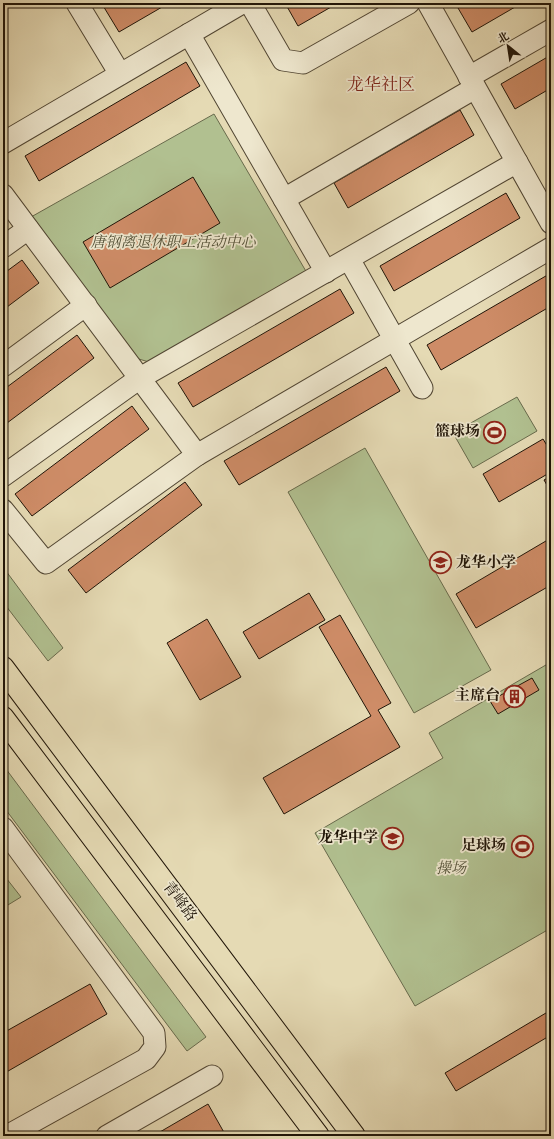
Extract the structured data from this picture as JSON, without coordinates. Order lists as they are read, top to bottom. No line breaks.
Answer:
{"streets":{"main road":["青峰路"]},"districts":["龙华社区"],"parks":["唐钢离退休职工活动中心","操场"],"places":{"sports":["篮球场","足球场"],"school or university":["龙华小学","龙华中学"],"building":["主席台"]},"north":"top left"}
